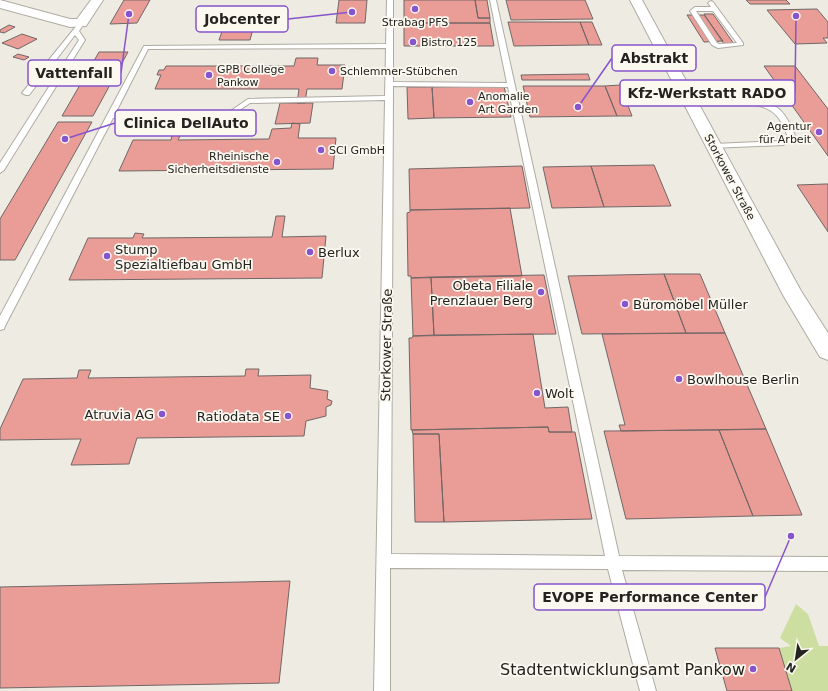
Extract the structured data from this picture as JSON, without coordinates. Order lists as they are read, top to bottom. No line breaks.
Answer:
{"streets":{"main road":["Storkower Straße"]},"places":["Strabag PFS","Jobcenter","Vattenfall","Kfz-Werkstatt RADO","Bistro 125","Schlemmer-Stübchen","GPB College Pankow","Anomalie Art Garden","Abstrakt","Agentur für Arbeit","Clinica DellAuto","SCI GmbH","Rheinische Sicherheitsdienste","Berlux","Stump Spezialtiefbau GmbH","Obeta Filiale Prenzlauer Berg","Büromöbel Müller","Bowlhouse Berlin","Wolt","Atruvia AG","Ratiodata SE","EVOPE Performance Center","Stadtentwicklungsamt Pankow"],"north":"bottom left"}
